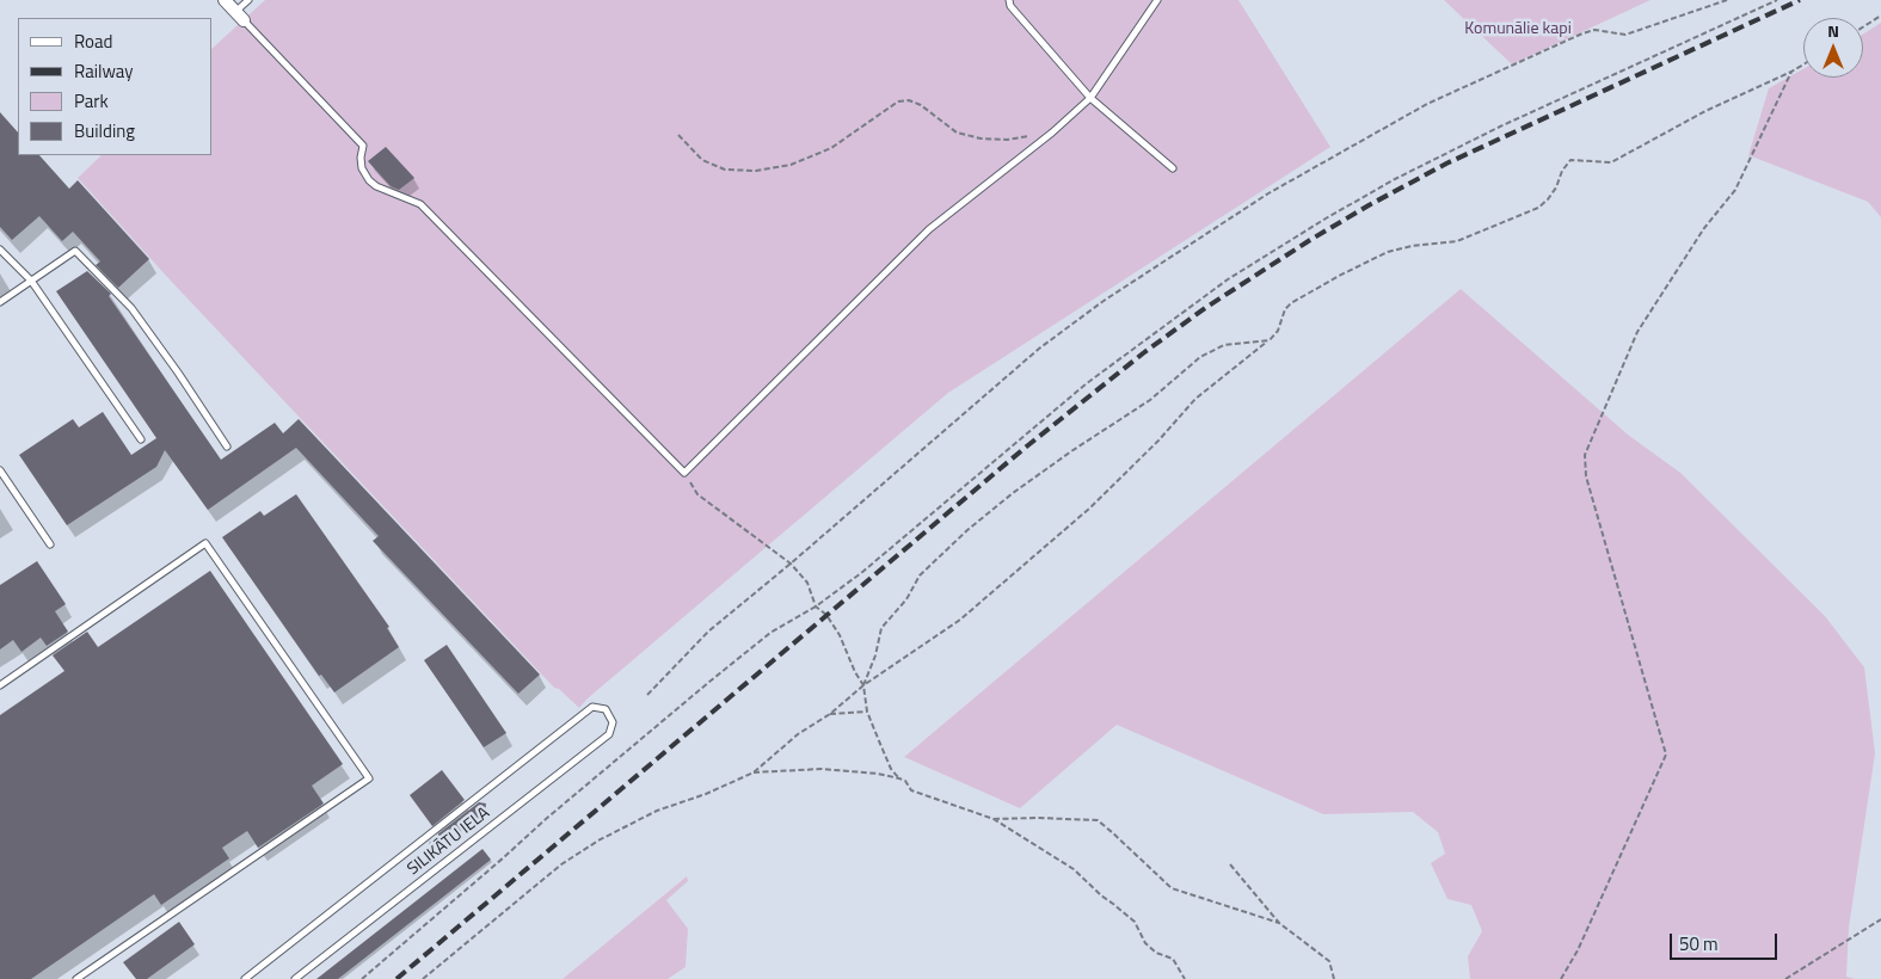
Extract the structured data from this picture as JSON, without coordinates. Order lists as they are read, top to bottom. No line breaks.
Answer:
{"streets":{"lane":["SILIKĀTU IELA"]},"parks":["Komunālie kapi"],"legend":["Road","Railway","Park","Building"],"scale_bar":"50 m","north":"top"}
